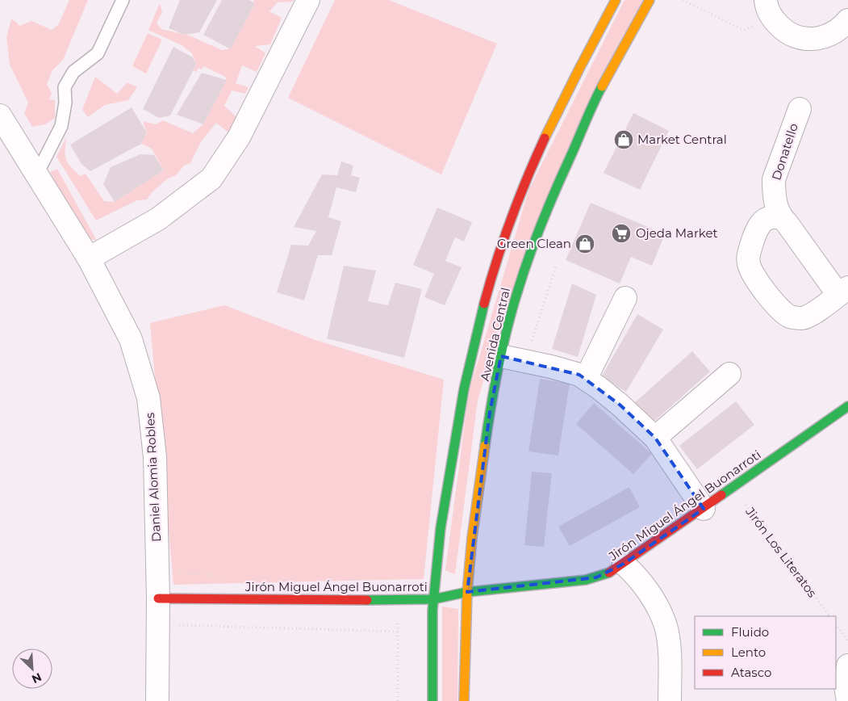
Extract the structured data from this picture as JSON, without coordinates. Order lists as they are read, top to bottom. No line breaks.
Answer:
{"streets":{"street":["Donatello","Avenida Central","Daniel Alomia Robles","Jirón Miguel Ángel Buonarroti"],"path":["Jirón Los Literatos"]},"crossings":[["Avenida Central","Jirón Miguel Ángel Buonarroti"],["Daniel Alomia Robles","Jirón Miguel Ángel Buonarroti"],["Jirón Miguel Ángel Buonarroti","Jirón Los Literatos"]],"places":{"shop":["Market Central","Green Clean"],"supermarket":["Ojeda Market"]},"legend":["Fluido","Lento","Atasco"],"north":"bottom right"}
